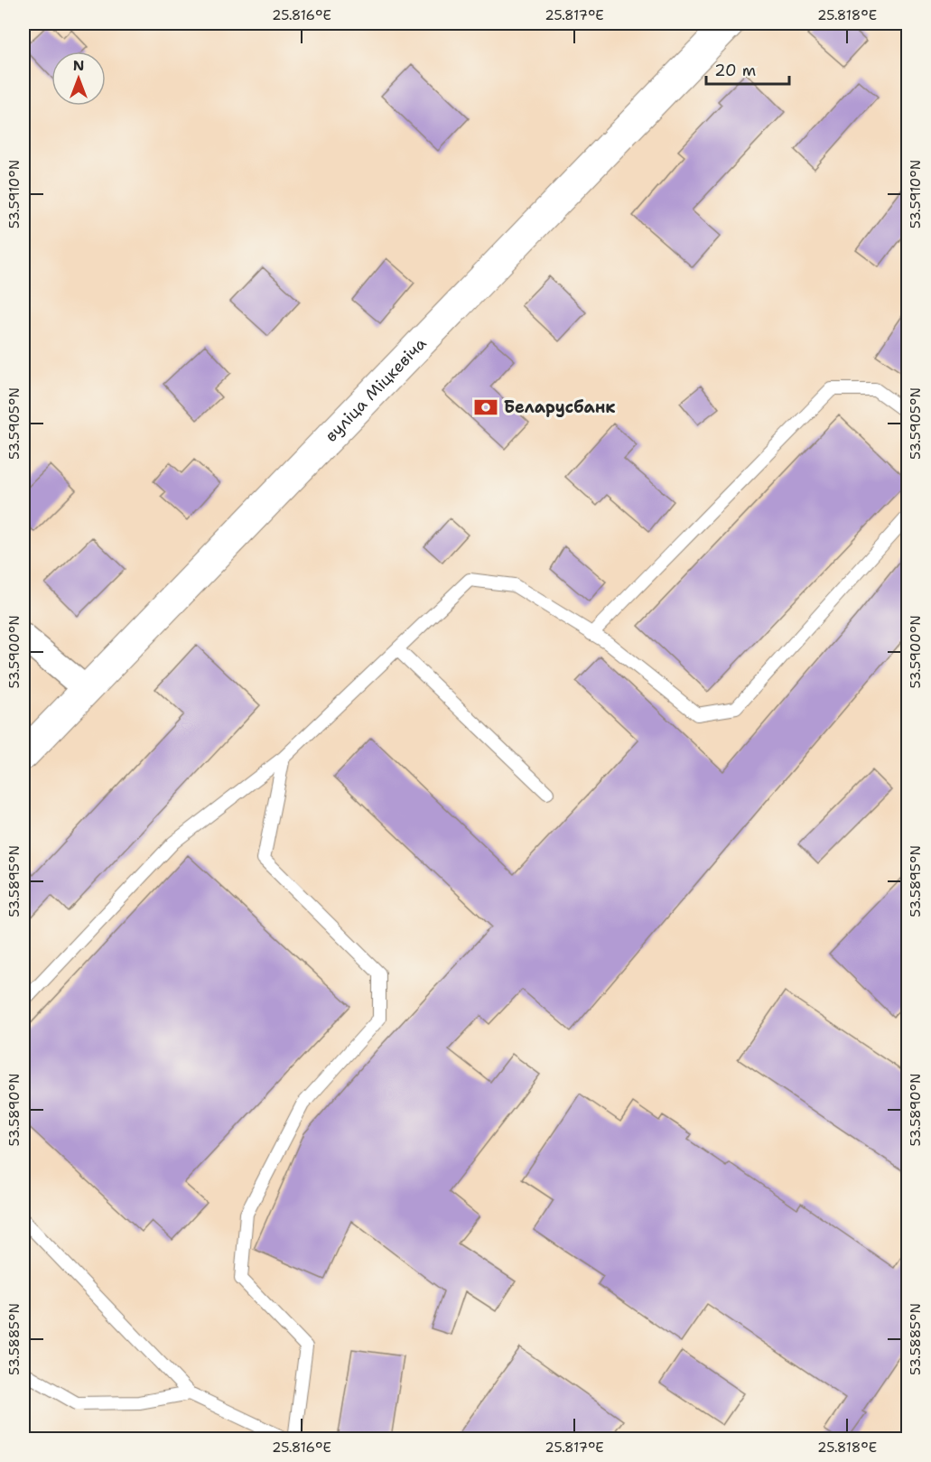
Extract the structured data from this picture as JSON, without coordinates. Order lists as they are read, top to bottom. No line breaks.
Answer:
{"streets":{"street":["вуліца Міцкевіча"]},"places":{"bank":["Беларусбанк"]},"scale_bar":"20 m","north":"top","coordinates":["25.816°E","25.817°E","25.818°E","53.5910°N","53.5905°N","53.5900°N","53.5895°N","53.5890°N","53.5885°N"]}
